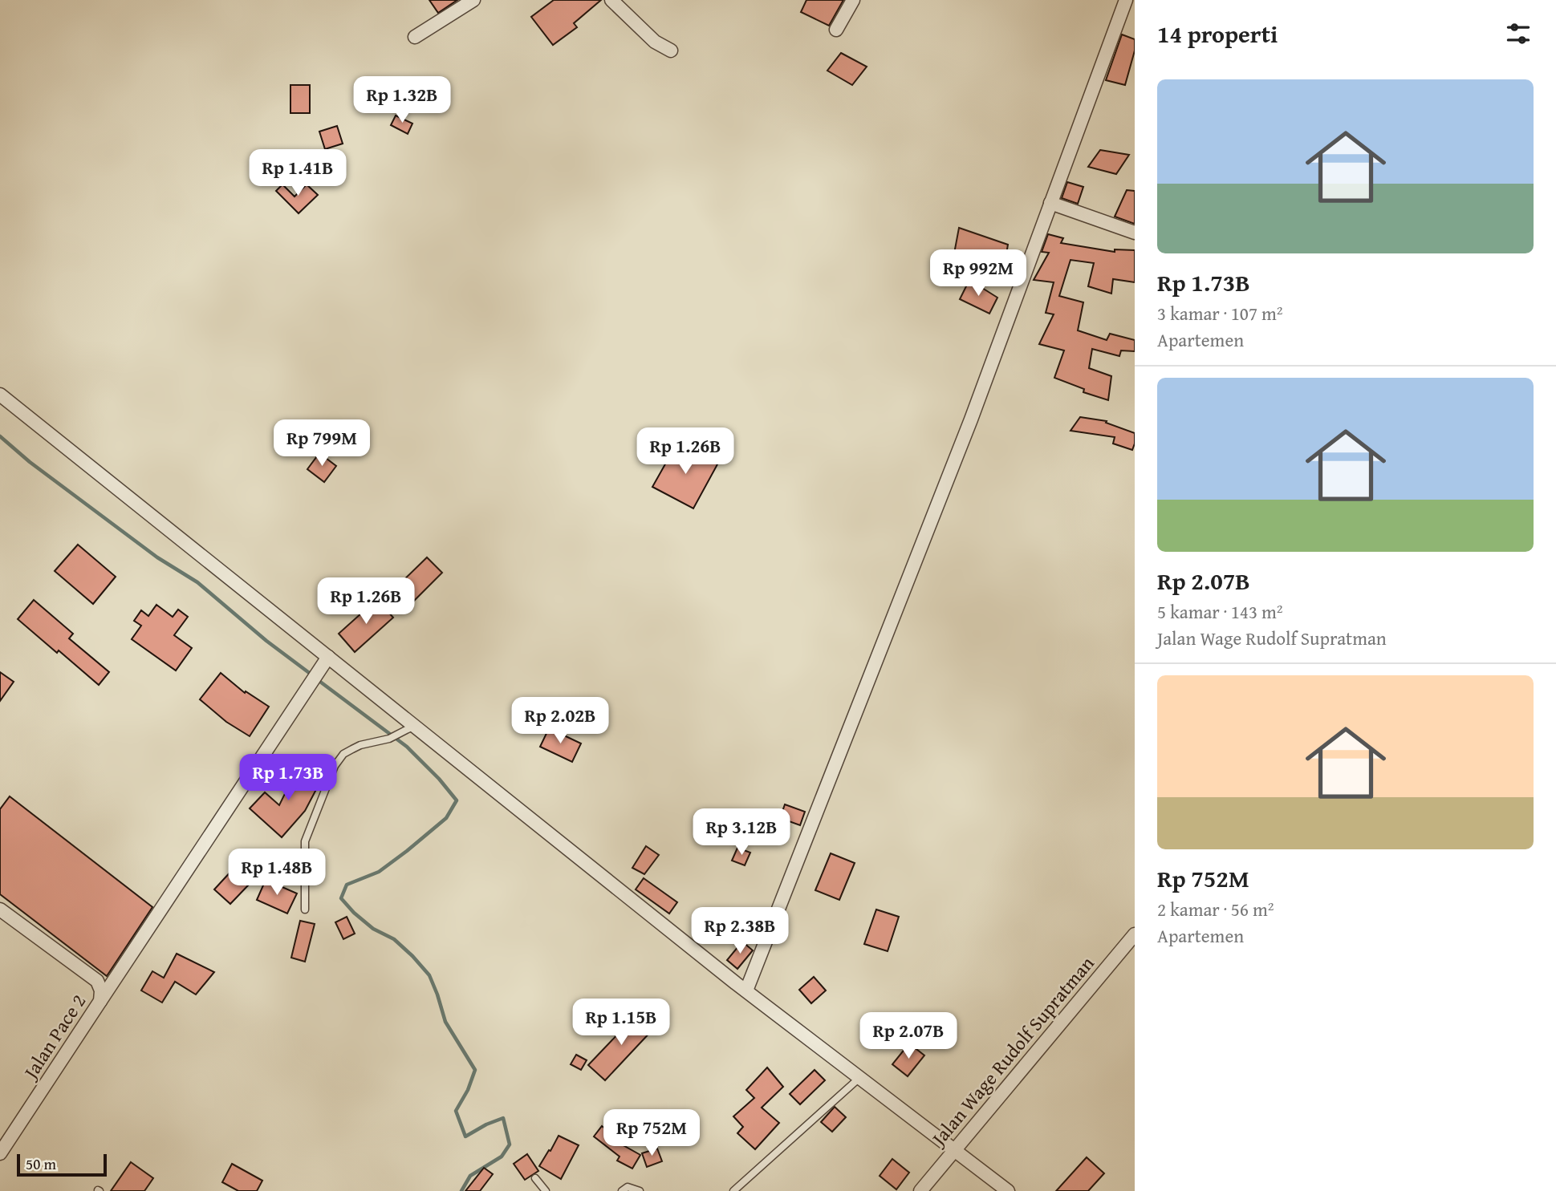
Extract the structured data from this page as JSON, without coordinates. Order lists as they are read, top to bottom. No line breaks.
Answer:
{"streets":{"street":["Jalan Pace 2","Jalan Wage Rudolf Supratman"]},"scale_bar":"50 m","page":{"heading":"14 properti","list":[{"name":"Rp 1.73B","note":"3 kamar · 107 m² · Apartemen"},{"name":"Rp 2.07B","note":"5 kamar · 143 m² · Jalan Wage Rudolf Supratman"},{"name":"Rp 752M","note":"2 kamar · 56 m² · Apartemen"}],"price":["Rp 1.32B","Rp 1.41B","Rp 992M","Rp 799M","Rp 1.26B","Rp 1.26B","Rp 2.02B","Rp 1.73B","Rp 3.12B","Rp 1.48B","Rp 2.38B","Rp 1.15B","Rp 2.07B","Rp 752M"],"scale":"50 m"}}
